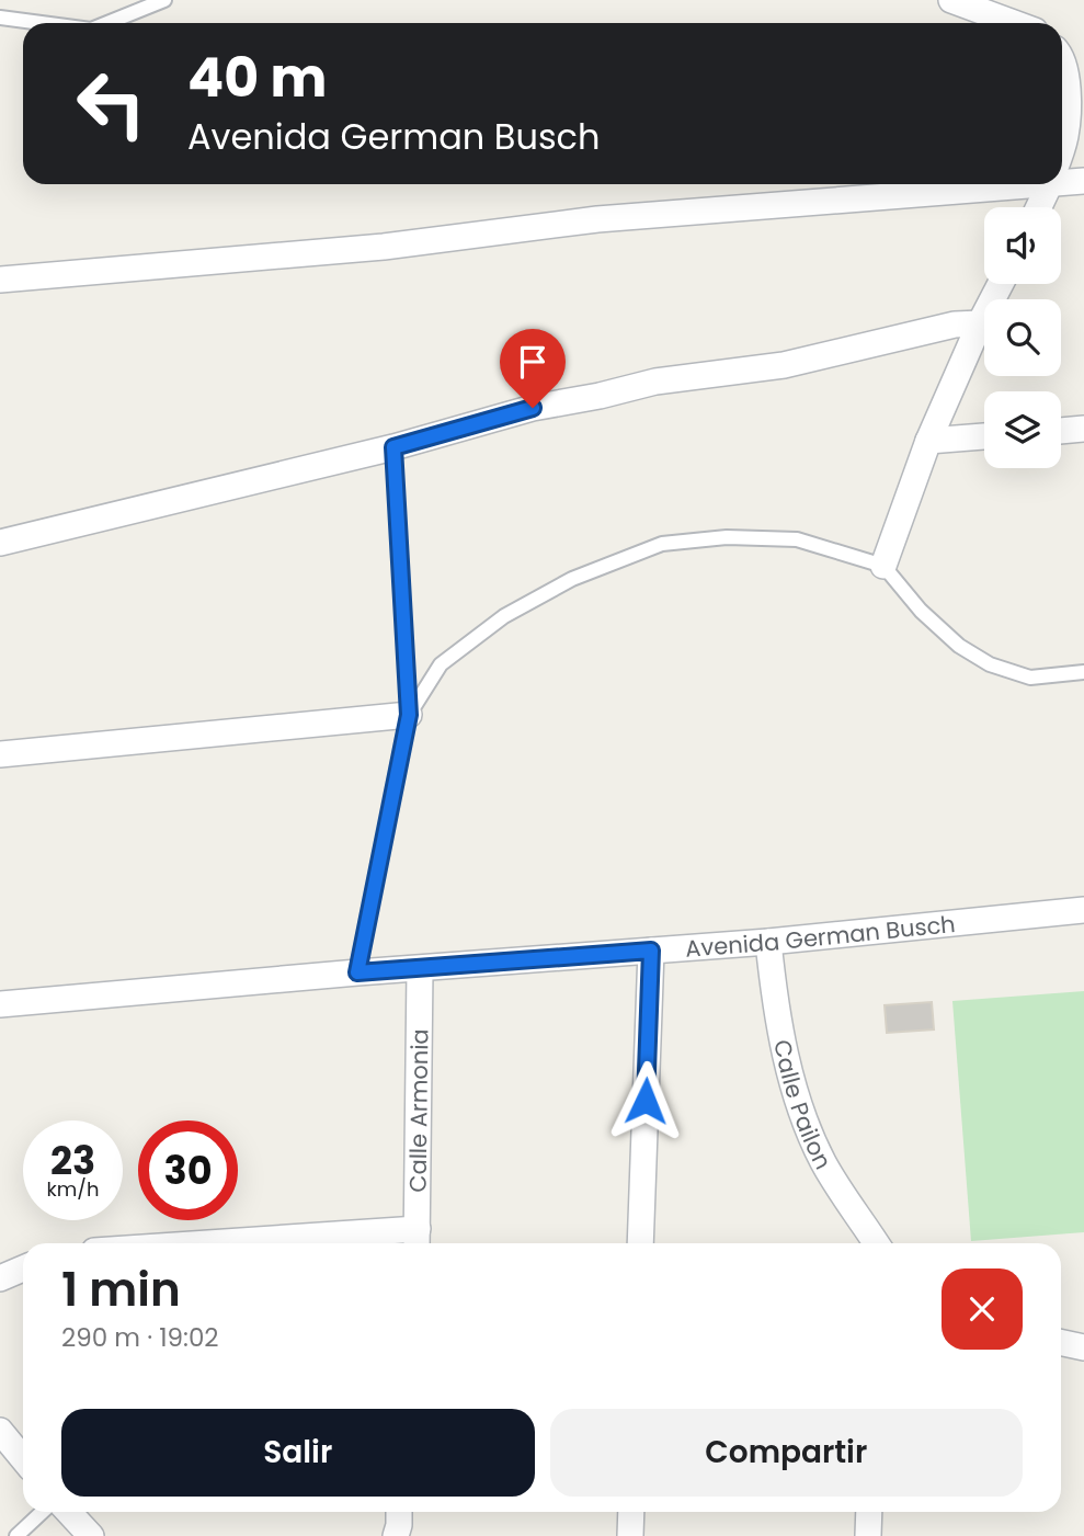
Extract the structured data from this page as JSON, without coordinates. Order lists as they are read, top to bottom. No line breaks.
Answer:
{"streets":{"street":["Avenida German Busch","Calle Pailon","Calle Armonia"]},"crossings":[["Avenida German Busch","Calle Pailon"],["Avenida German Busch","Calle Armonia"]],"page":{"turn":["40 m","Avenida German Busch"],"speed":"23 km/h","limit":"30","heading":["1 min","290 m · 19:02"],"buttons":["Salir","Compartir"]}}
